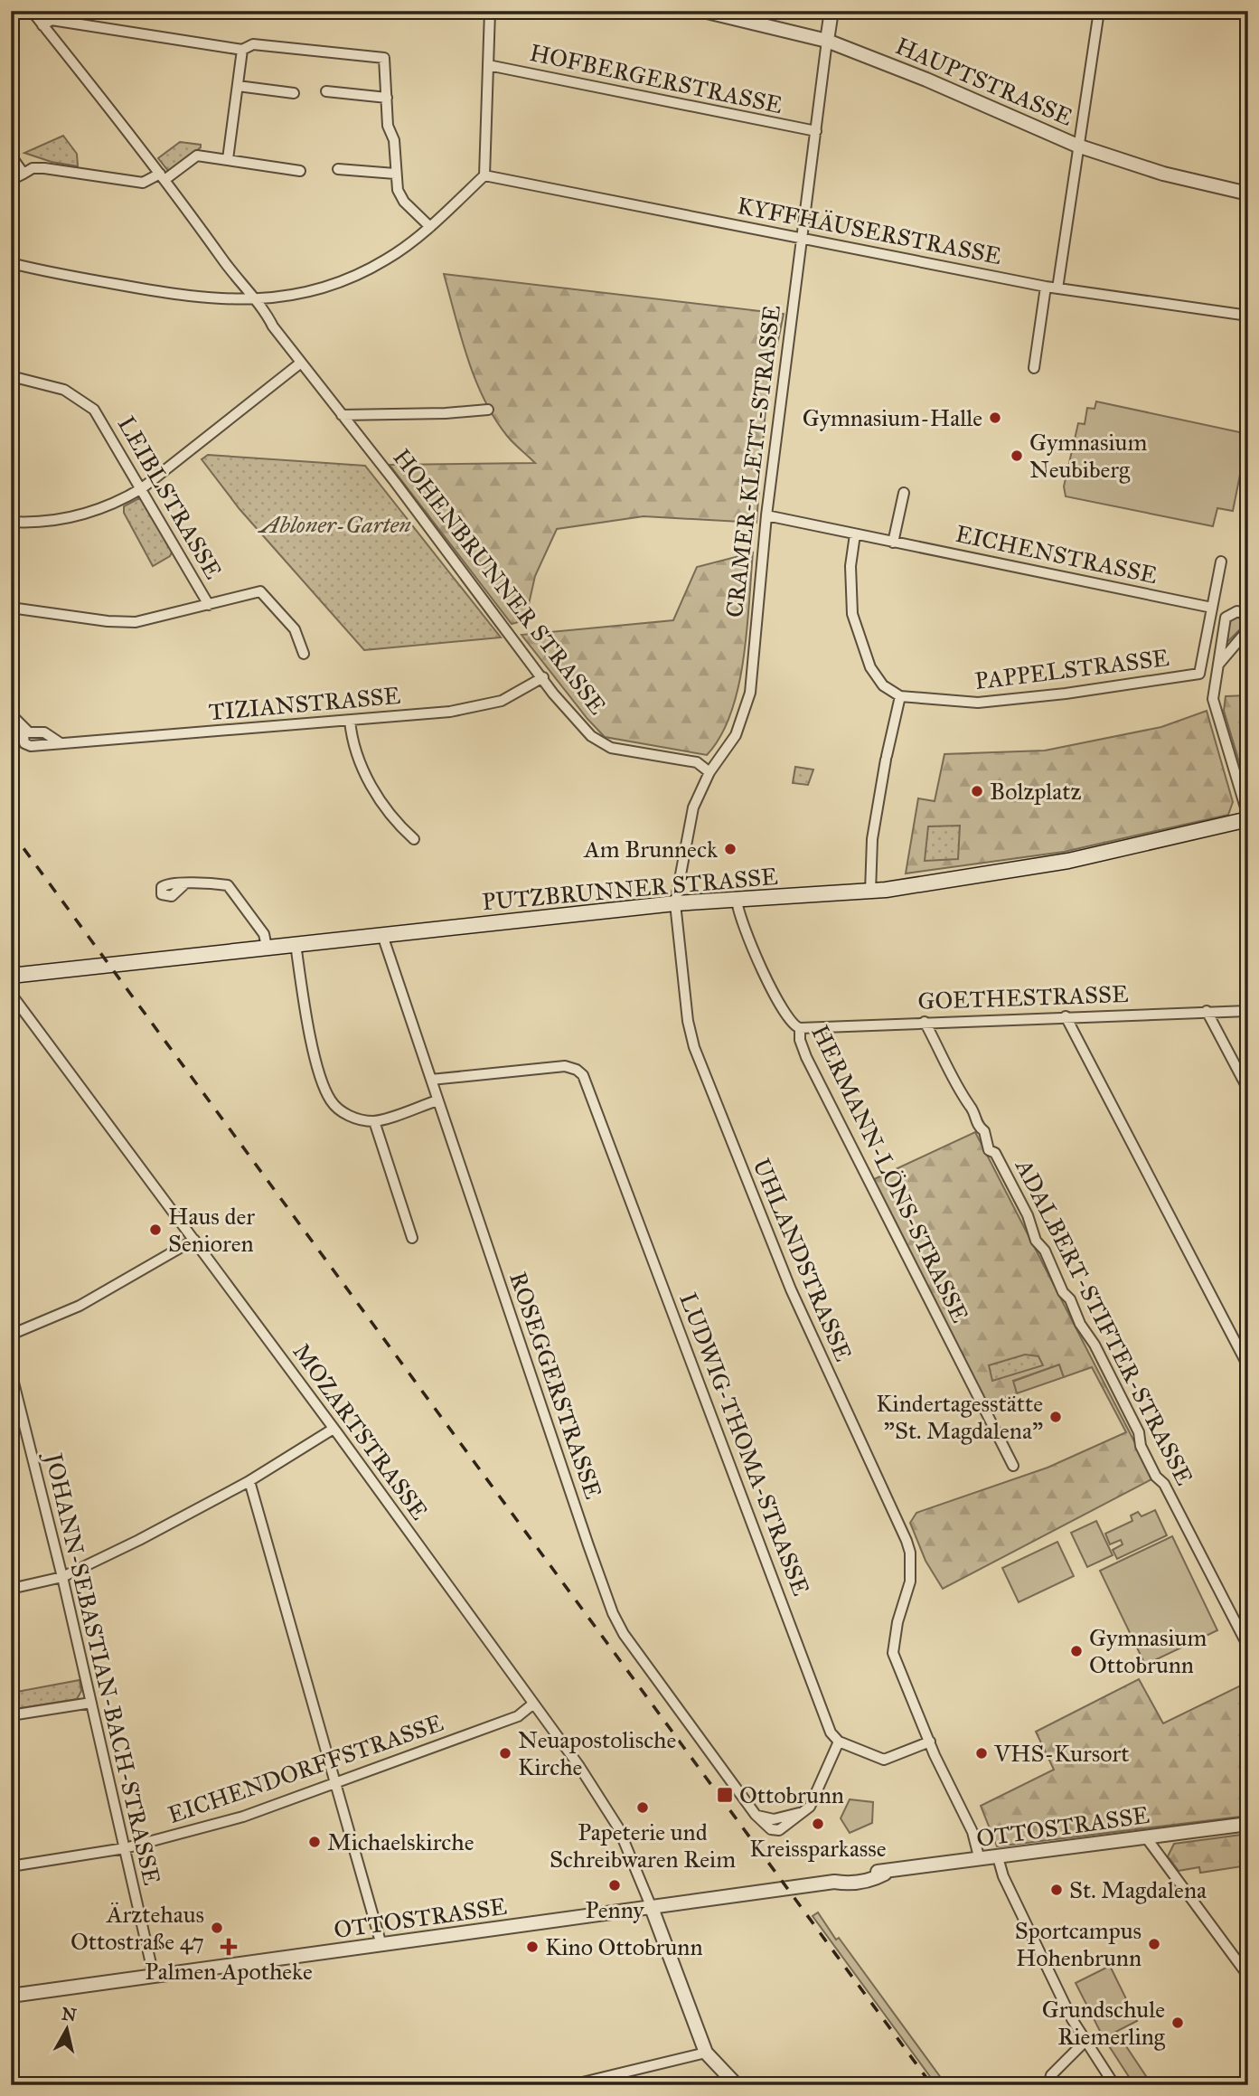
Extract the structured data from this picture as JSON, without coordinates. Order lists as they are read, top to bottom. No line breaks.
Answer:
{"streets":{"main road":["PUTZBRUNNER STRASSE"],"street":["HOFBERGERSTRASSE","HAUPTSTRASSE","KYFFHÄUSERSTRASSE","CRAMER-KLETT-STRASSE","LEIBLSTRASSE","EICHENSTRASSE","HOHENBRUNNER STRASSE","PAPPELSTRASSE","TIZIANSTRASSE","GOETHESTRASSE","HERMANN-LÖNS-STRASSE","UHLANDSTRASSE","ADALBERT-STIFTER-STRASSE","ROSEGGERSTRASSE","MOZARTSTRASSE","LUDWIG-THOMA-STRASSE","JOHANN-SEBASTIAN-BACH-STRASSE","EICHENDORFFSTRASSE","OTTOSTRASSE"]},"crossings":[["HOFBERGERSTRASSE","CRAMER-KLETT-STRASSE"],["HAUPTSTRASSE","CRAMER-KLETT-STRASSE"],["KYFFHÄUSERSTRASSE","CRAMER-KLETT-STRASSE"],["CRAMER-KLETT-STRASSE","EICHENSTRASSE"],["CRAMER-KLETT-STRASSE","HOHENBRUNNER STRASSE"],["CRAMER-KLETT-STRASSE","PUTZBRUNNER STRASSE"],["CRAMER-KLETT-STRASSE","UHLANDSTRASSE"],["EICHENSTRASSE","PAPPELSTRASSE"],["HOHENBRUNNER STRASSE","TIZIANSTRASSE"],["PUTZBRUNNER STRASSE","HERMANN-LÖNS-STRASSE"],["PUTZBRUNNER STRASSE","UHLANDSTRASSE"],["PUTZBRUNNER STRASSE","ROSEGGERSTRASSE"],["GOETHESTRASSE","HERMANN-LÖNS-STRASSE"],["GOETHESTRASSE","ADALBERT-STIFTER-STRASSE"],["UHLANDSTRASSE","OTTOSTRASSE"],["ROSEGGERSTRASSE","LUDWIG-THOMA-STRASSE"],["MOZARTSTRASSE","EICHENDORFFSTRASSE"],["MOZARTSTRASSE","OTTOSTRASSE"],["JOHANN-SEBASTIAN-BACH-STRASSE","EICHENDORFFSTRASSE"],["JOHANN-SEBASTIAN-BACH-STRASSE","OTTOSTRASSE"]],"parks":["Abloner-Garten"],"places":{"other":["Gymnasium-Halle","Gymnasium Neubiberg","Bolzplatz","Am Brunneck","Haus der Senioren","Kindertagesstätte \"St. Magdalena\"","Gymnasium Ottobrunn","Neuapostolische Kirche","VHS-Kursort","Papeterie und Schreibwaren Reim","Kreissparkasse","Michaelskirche","Penny","St. Magdalena","Ärztehaus Ottostraße 47","Sportcampus Hohenbrunn","Kino Ottobrunn","Grundschule Riemerling"],"transit":["Ottobrunn"],"health":["Palmen Apotheke"]},"north":"top"}
